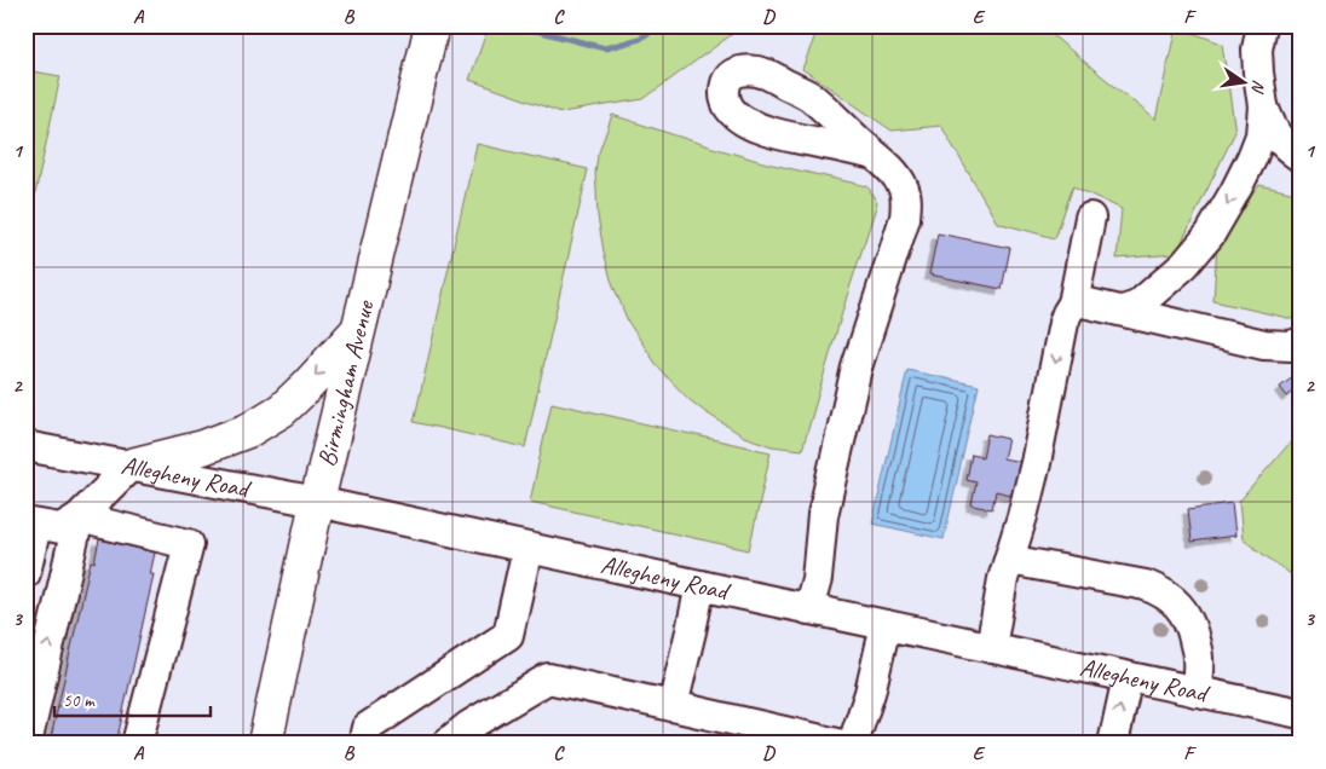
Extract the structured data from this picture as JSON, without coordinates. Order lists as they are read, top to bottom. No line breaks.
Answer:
{"streets":{"main road":["Birmingham Avenue"],"street":["Allegheny Road"]},"crossings":[["Birmingham Avenue","Allegheny Road"]],"scale_bar":"50 m","north":"right","grid":{"columns":["A","B","C","D","E","F"],"rows":["1","2","3"]}}
